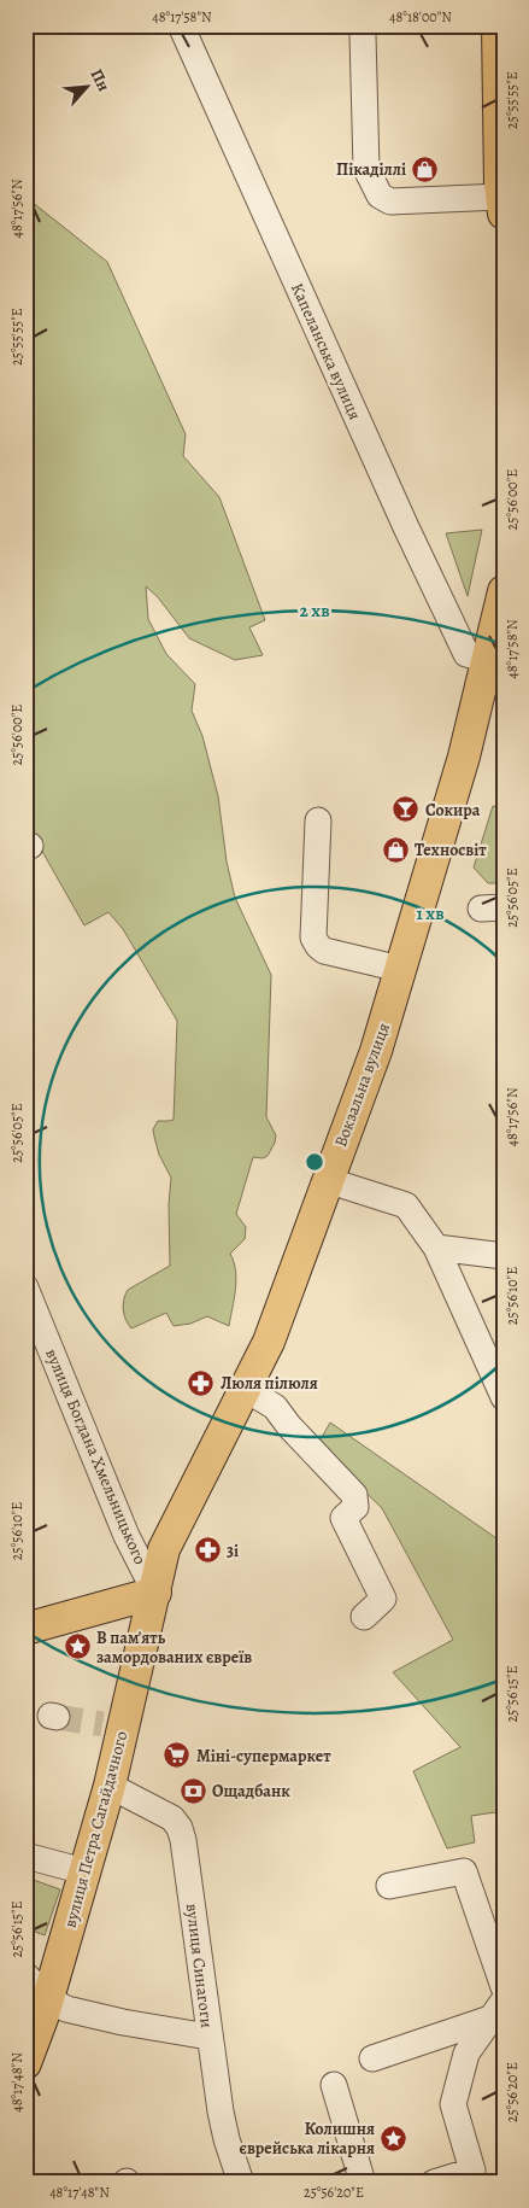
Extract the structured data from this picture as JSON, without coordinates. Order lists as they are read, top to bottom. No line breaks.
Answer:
{"streets":{"main road":["Вокзальна вулиця","вулиця Петра Сагайдачного"],"street":["Капеланська вулиця","вулиця Богдана Хмельницького","вулиця Синагоги"]},"crossings":[["Капеланська вулиця","Вокзальна вулиця"],["Вокзальна вулиця","вулиця Богдана Хмельницького"],["Вокзальна вулиця","вулиця Петра Сагайдачного"],["вулиця Богдана Хмельницького","вулиця Петра Сагайдачного"],["вулиця Петра Сагайдачного","вулиця Синагоги"]],"places":{"shop":["Пікаділлі","Техносвіт"],"bar":["Сокира"],"pharmacy":["Люля пілюля","3і"],"place":["В пам'ять замордованих євреїв","Колишня єврейська лікарня"],"supermarket":["Міні-супермаркет"],"bank":["Ощадбанк"]},"north":"top right","coordinates":["48°17'58\"N","48°18'00\"N","25°55'55\"E","48°17'56\"N","25°56'00\"E","25°56'05\"E","25°56'10\"E","25°56'15\"E","48°17'48\"N","25°56'20\"E"],"rings":["2 хв","1 хв"]}
